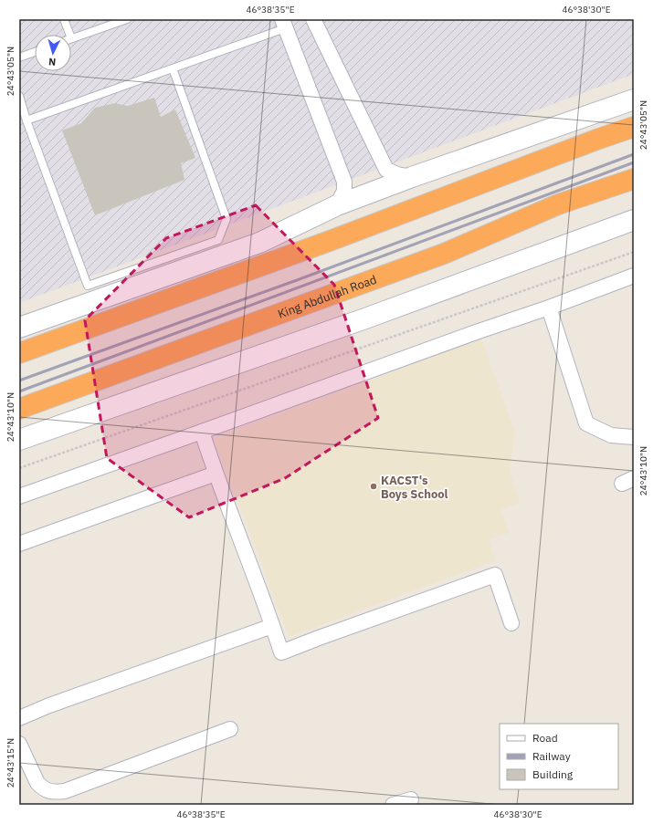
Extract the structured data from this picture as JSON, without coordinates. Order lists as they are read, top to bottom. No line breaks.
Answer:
{"streets":{"highway":["King Abdullah Road"]},"places":["KACST's Boys School"],"legend":["Road","Railway","Building"],"north":"bottom","coordinates":["46°38'35\"E","46°38'30\"E","24°43'05\"N","24°43'10\"N","24°43'15\"N"]}
